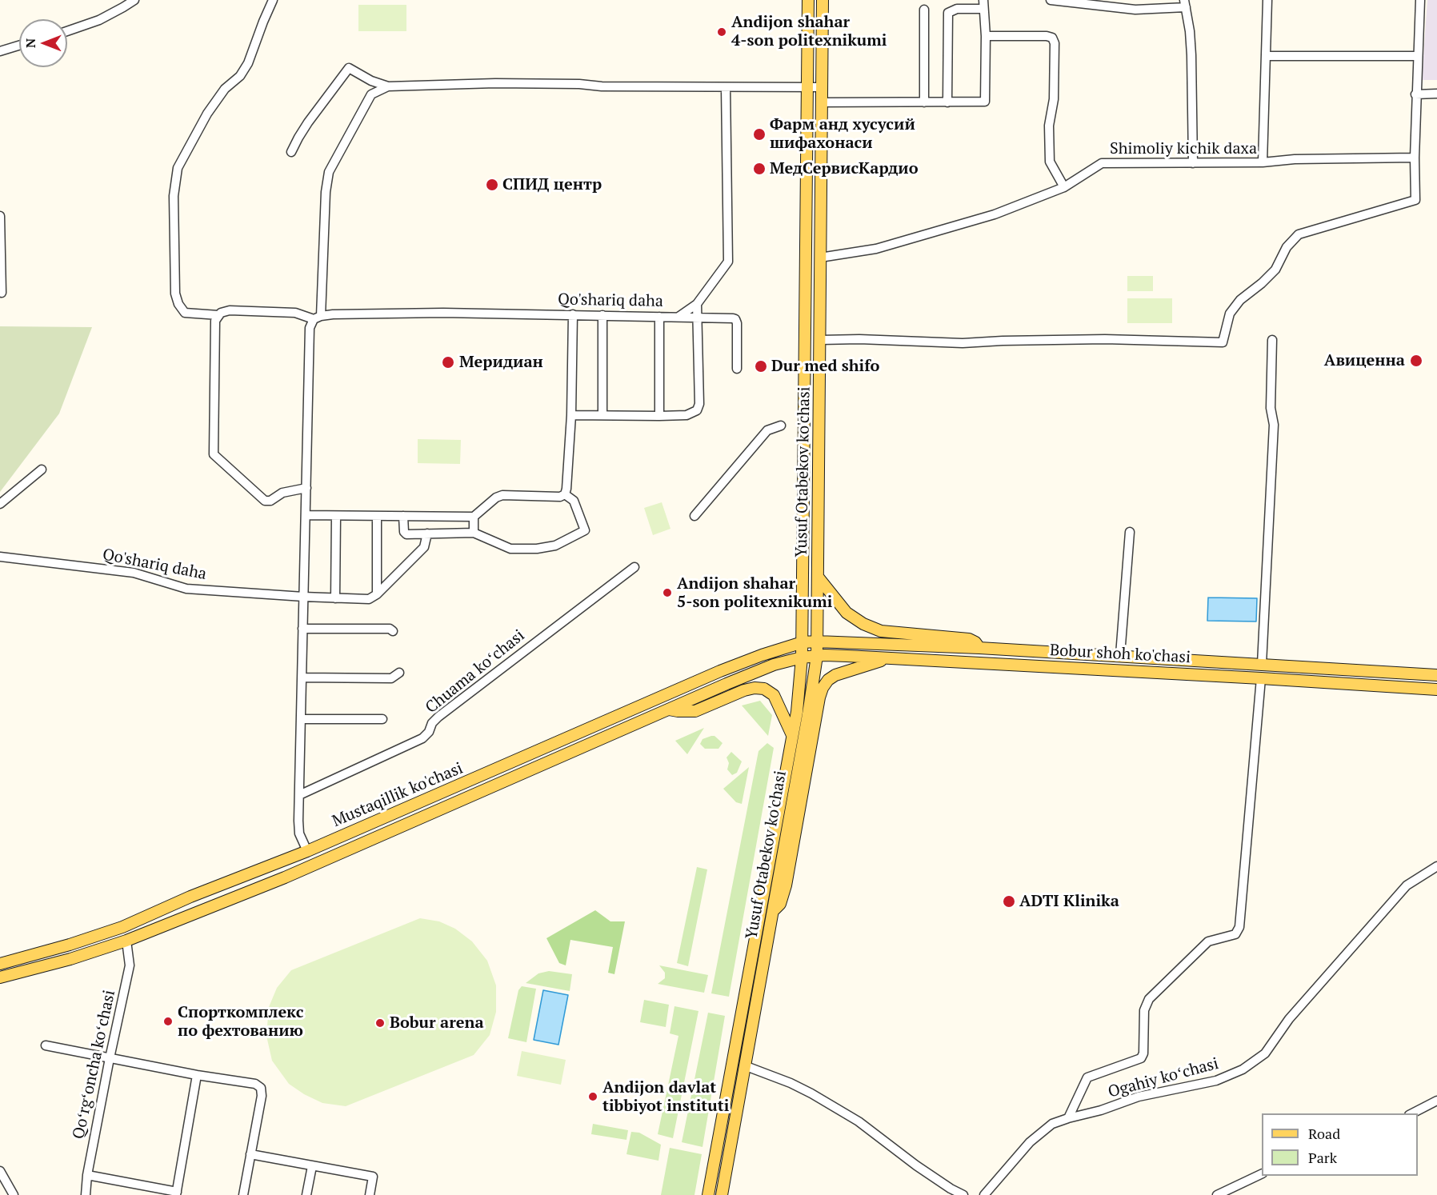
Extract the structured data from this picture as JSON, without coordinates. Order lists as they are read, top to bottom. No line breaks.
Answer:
{"streets":{"main road":["Yusuf Otabekov ko'chasi","Bobur shoh ko'chasi","Mustaqillik ko'chasi"],"street":["Shimoliy kichik daxa","Qo'shariq daha","Chuama koʻchasi","Qoʻrgʻoncha koʻchasi","Ogahiy koʻchasi"]},"crossings":[["Shimoliy kichik daxa","Yusuf Otabekov ko'chasi"],["Yusuf Otabekov ko'chasi","Bobur shoh ko'chasi"],["Yusuf Otabekov ko'chasi","Mustaqillik ko'chasi"],["Bobur shoh ko'chasi","Mustaqillik ko'chasi"],["Mustaqillik ko'chasi","Qoʻrgʻoncha koʻchasi"]],"places":["Andijon shahar 4-son politexnikumi","Фарм анд хусусий шифахонаси","МедСервисКардио","СПИД центр","Авиценна","Меридиан","Dur med shifo","Andijon shahar 5-son politexnikumi","ADTI Klinika","Спорткомплекс по фехтованию","Bobur arena","Andijon davlat tibbiyot instituti"],"legend":["Road","Park"],"north":"left"}
